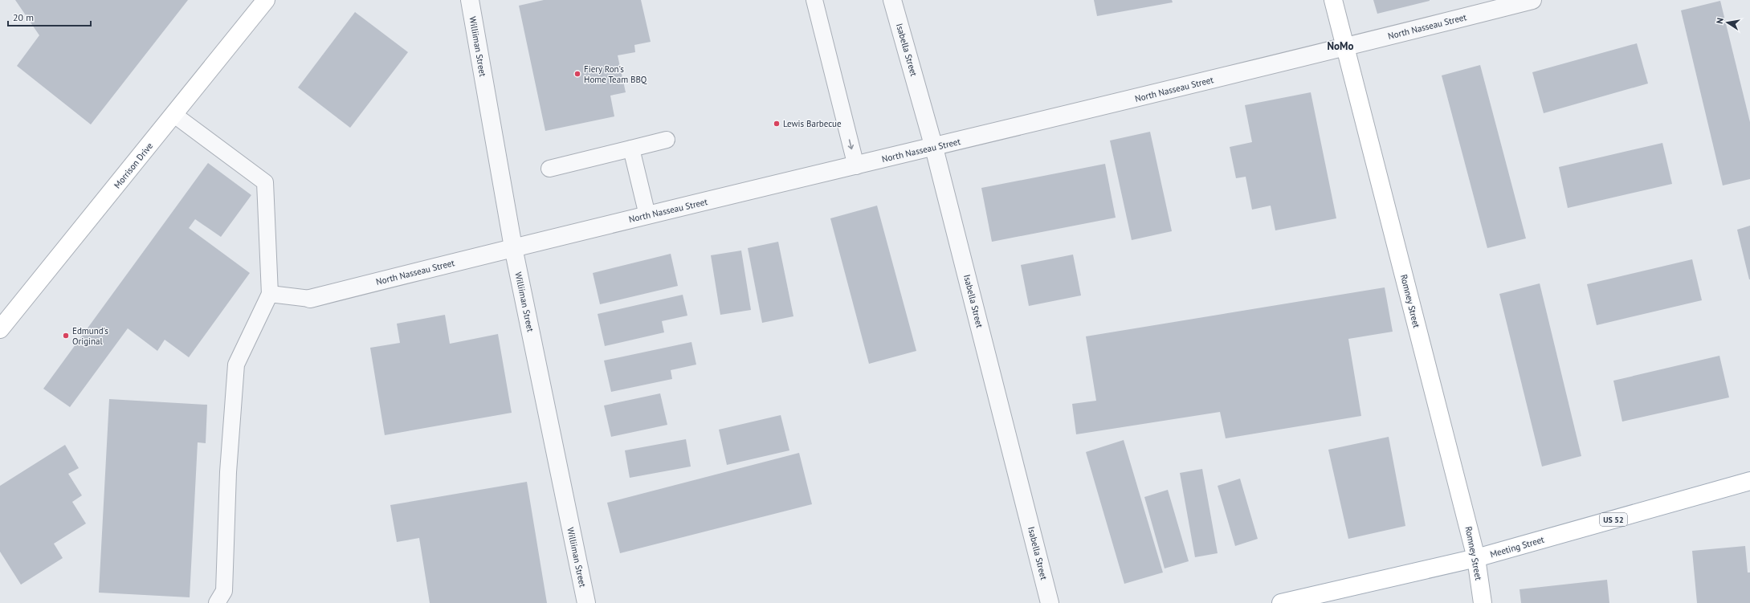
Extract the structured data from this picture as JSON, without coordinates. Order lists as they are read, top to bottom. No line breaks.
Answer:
{"streets":{"main road":["Morrison Drive","Romney Street","US 52","Meeting Street"],"street":["North Nasseau Street","Williiman Street","Isabella Street"]},"crossings":[["North Nasseau Street","Williiman Street"],["North Nasseau Street","Isabella Street"],["North Nasseau Street","Romney Street"],["Romney Street","Meeting Street"]],"districts":["NoMo"],"places":["Fiery Ron's Home Team BBQ","Lewis Barbecue","Edmund's Original"],"scale_bar":"20 m","north":"left"}
